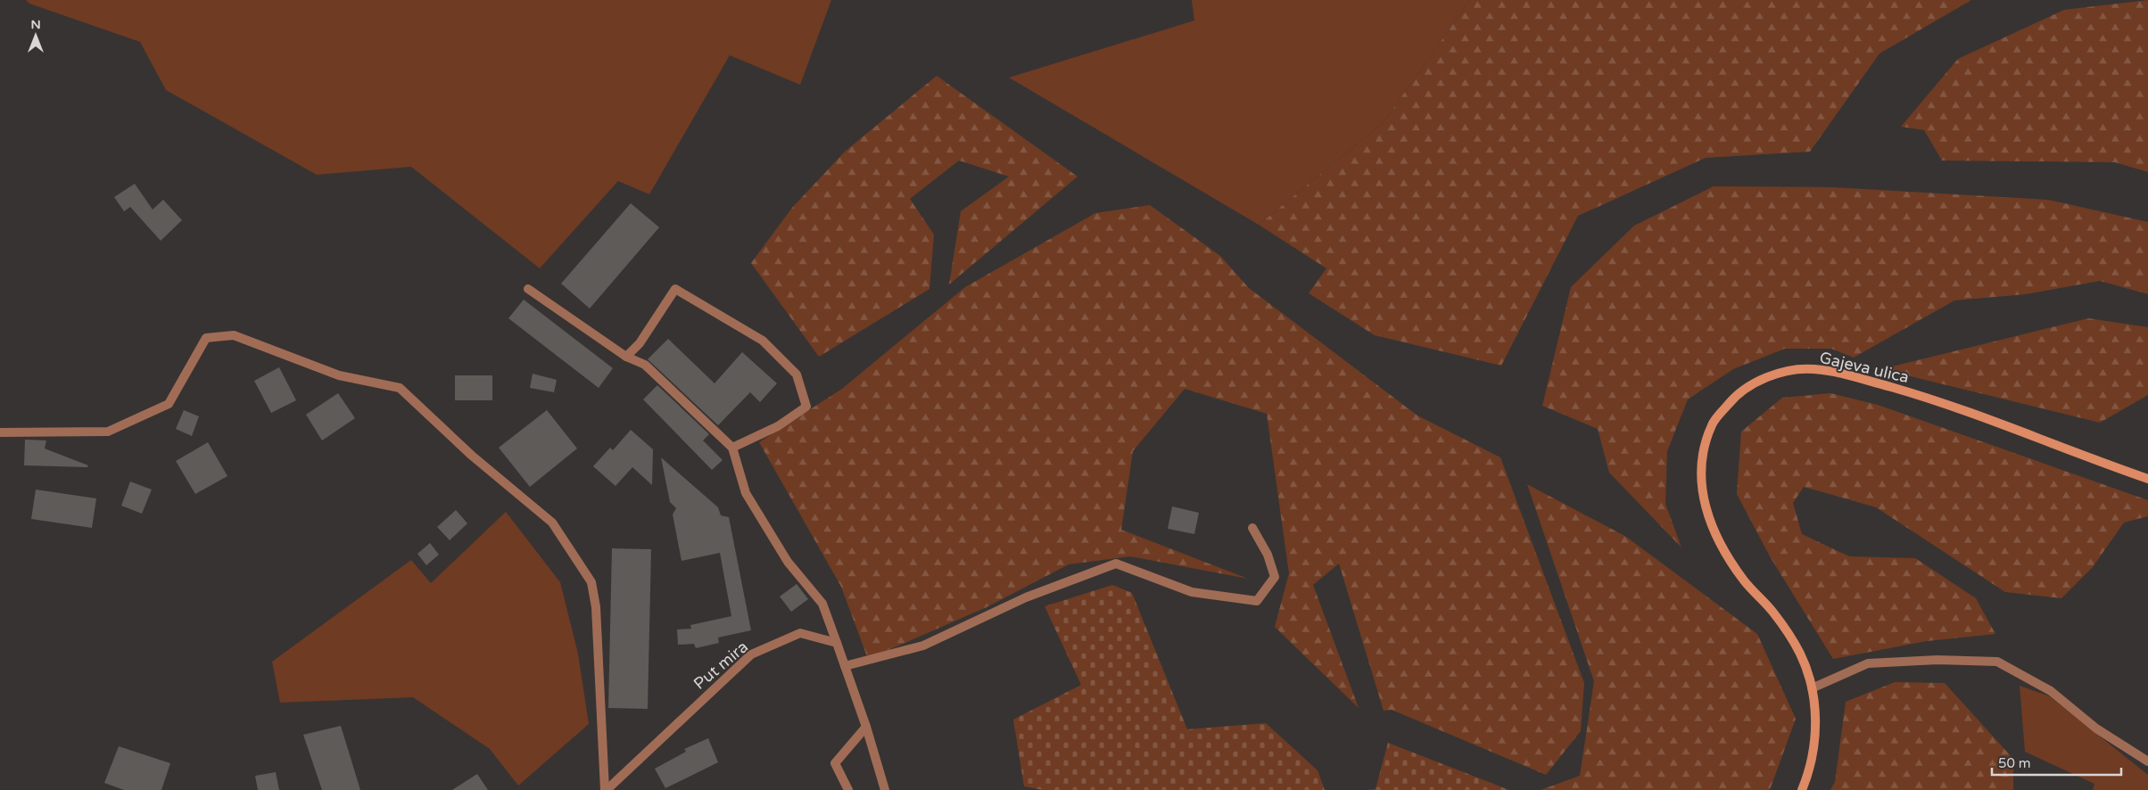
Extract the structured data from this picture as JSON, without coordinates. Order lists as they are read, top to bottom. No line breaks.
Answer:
{"streets":{"main road":["Gajeva ulica"],"street":["Put mira"]},"scale_bar":"50 m","north":"top"}
